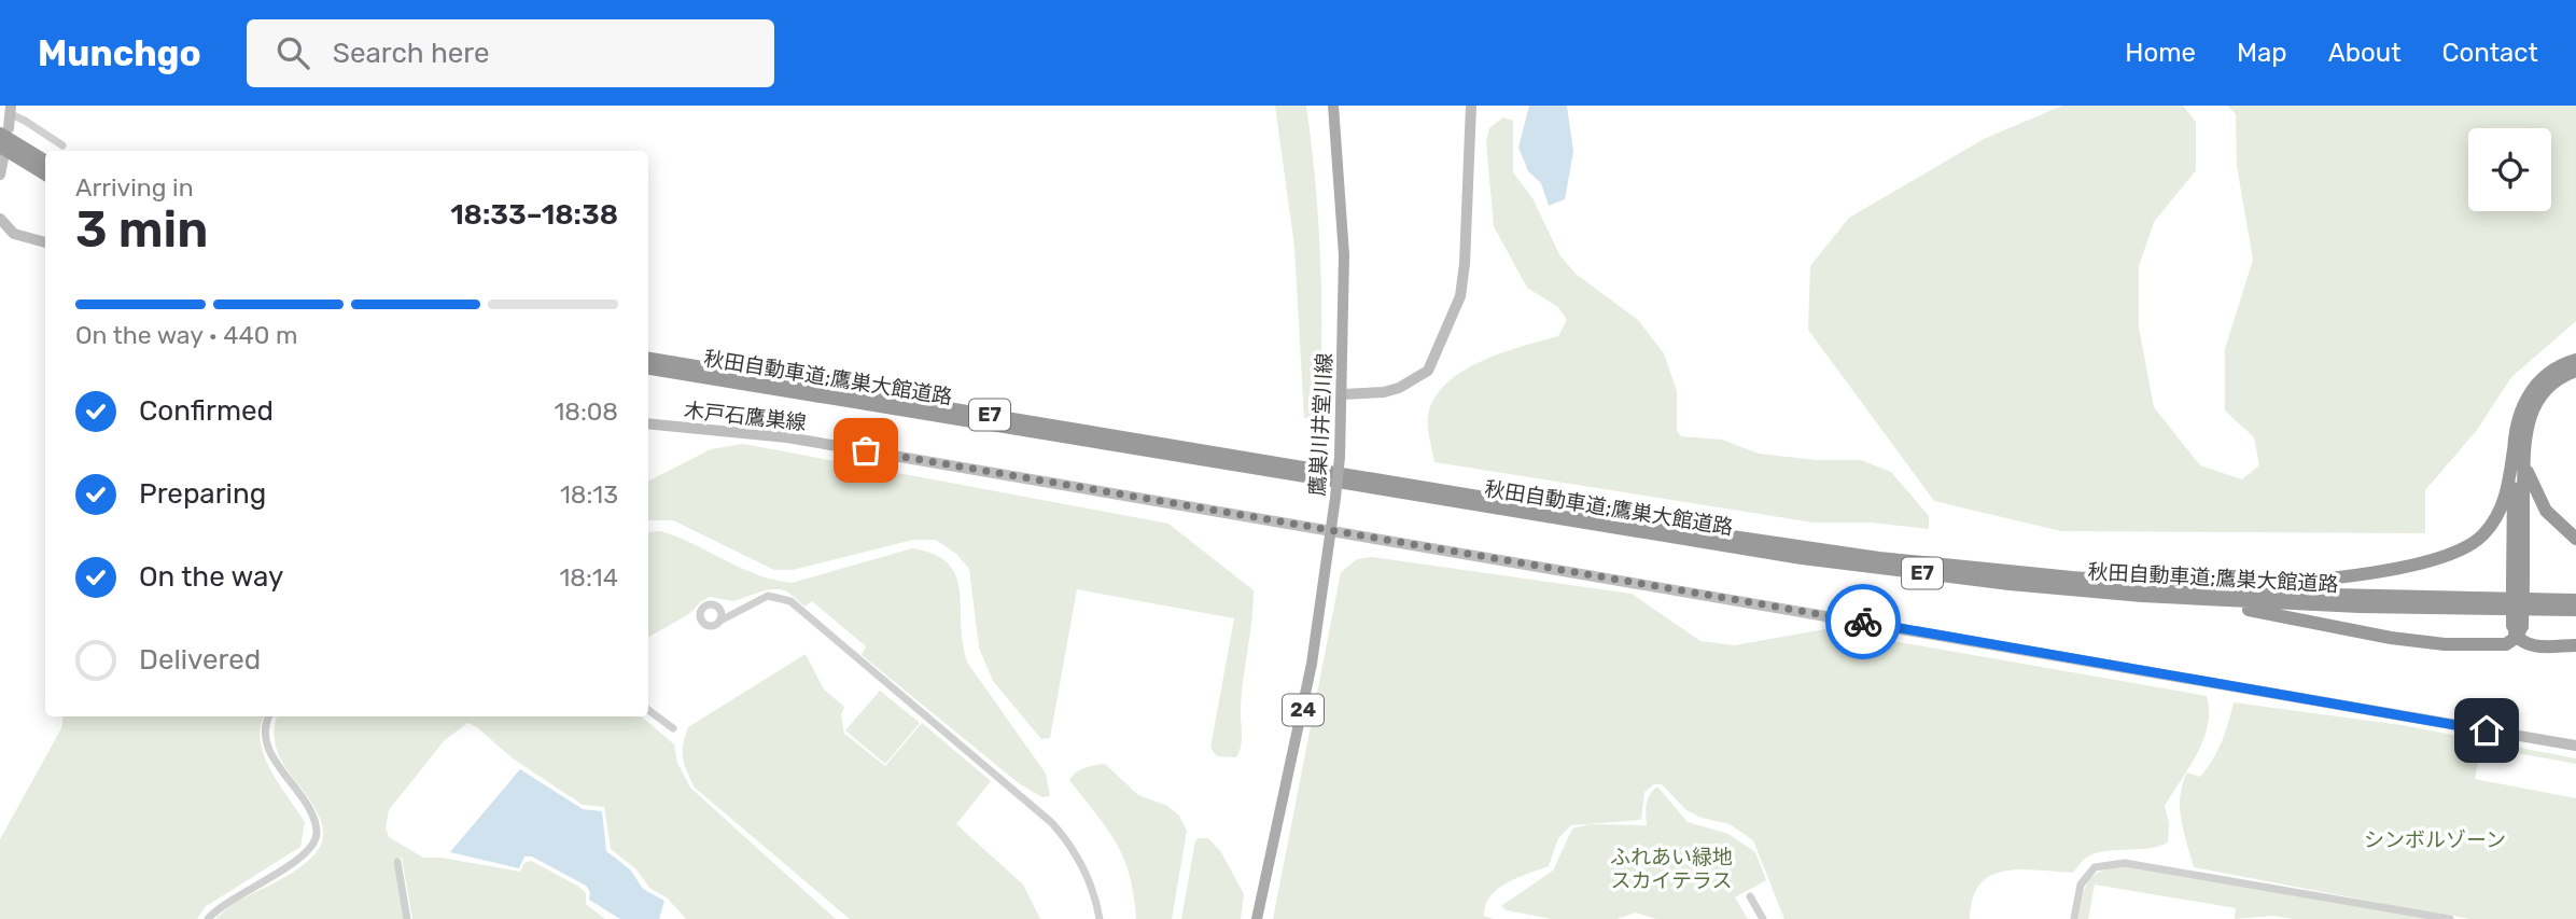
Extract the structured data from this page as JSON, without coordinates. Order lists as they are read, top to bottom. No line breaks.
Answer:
{"streets":{"highway":["秋田自動車道;鷹巣大館道路","E7"],"main road":["木戸石鷹巣線","鷹巣川井堂川線","24"]},"crossings":[["木戸石鷹巣線","鷹巣川井堂川線"]],"parks":["シンボルゾーン","ふれあい緑地 スカイテラス"],"page":{"header":"Munchgo","search":"Search here","nav":["Home","Map","About","Contact"],"heading":["3 min","Arriving in","18:33–18:38"],"bar":"On the way · 440 m","list":[["Confirmed","18:08"],["Preparing","18:13"],["On the way","18:14"],"Delivered"]}}
